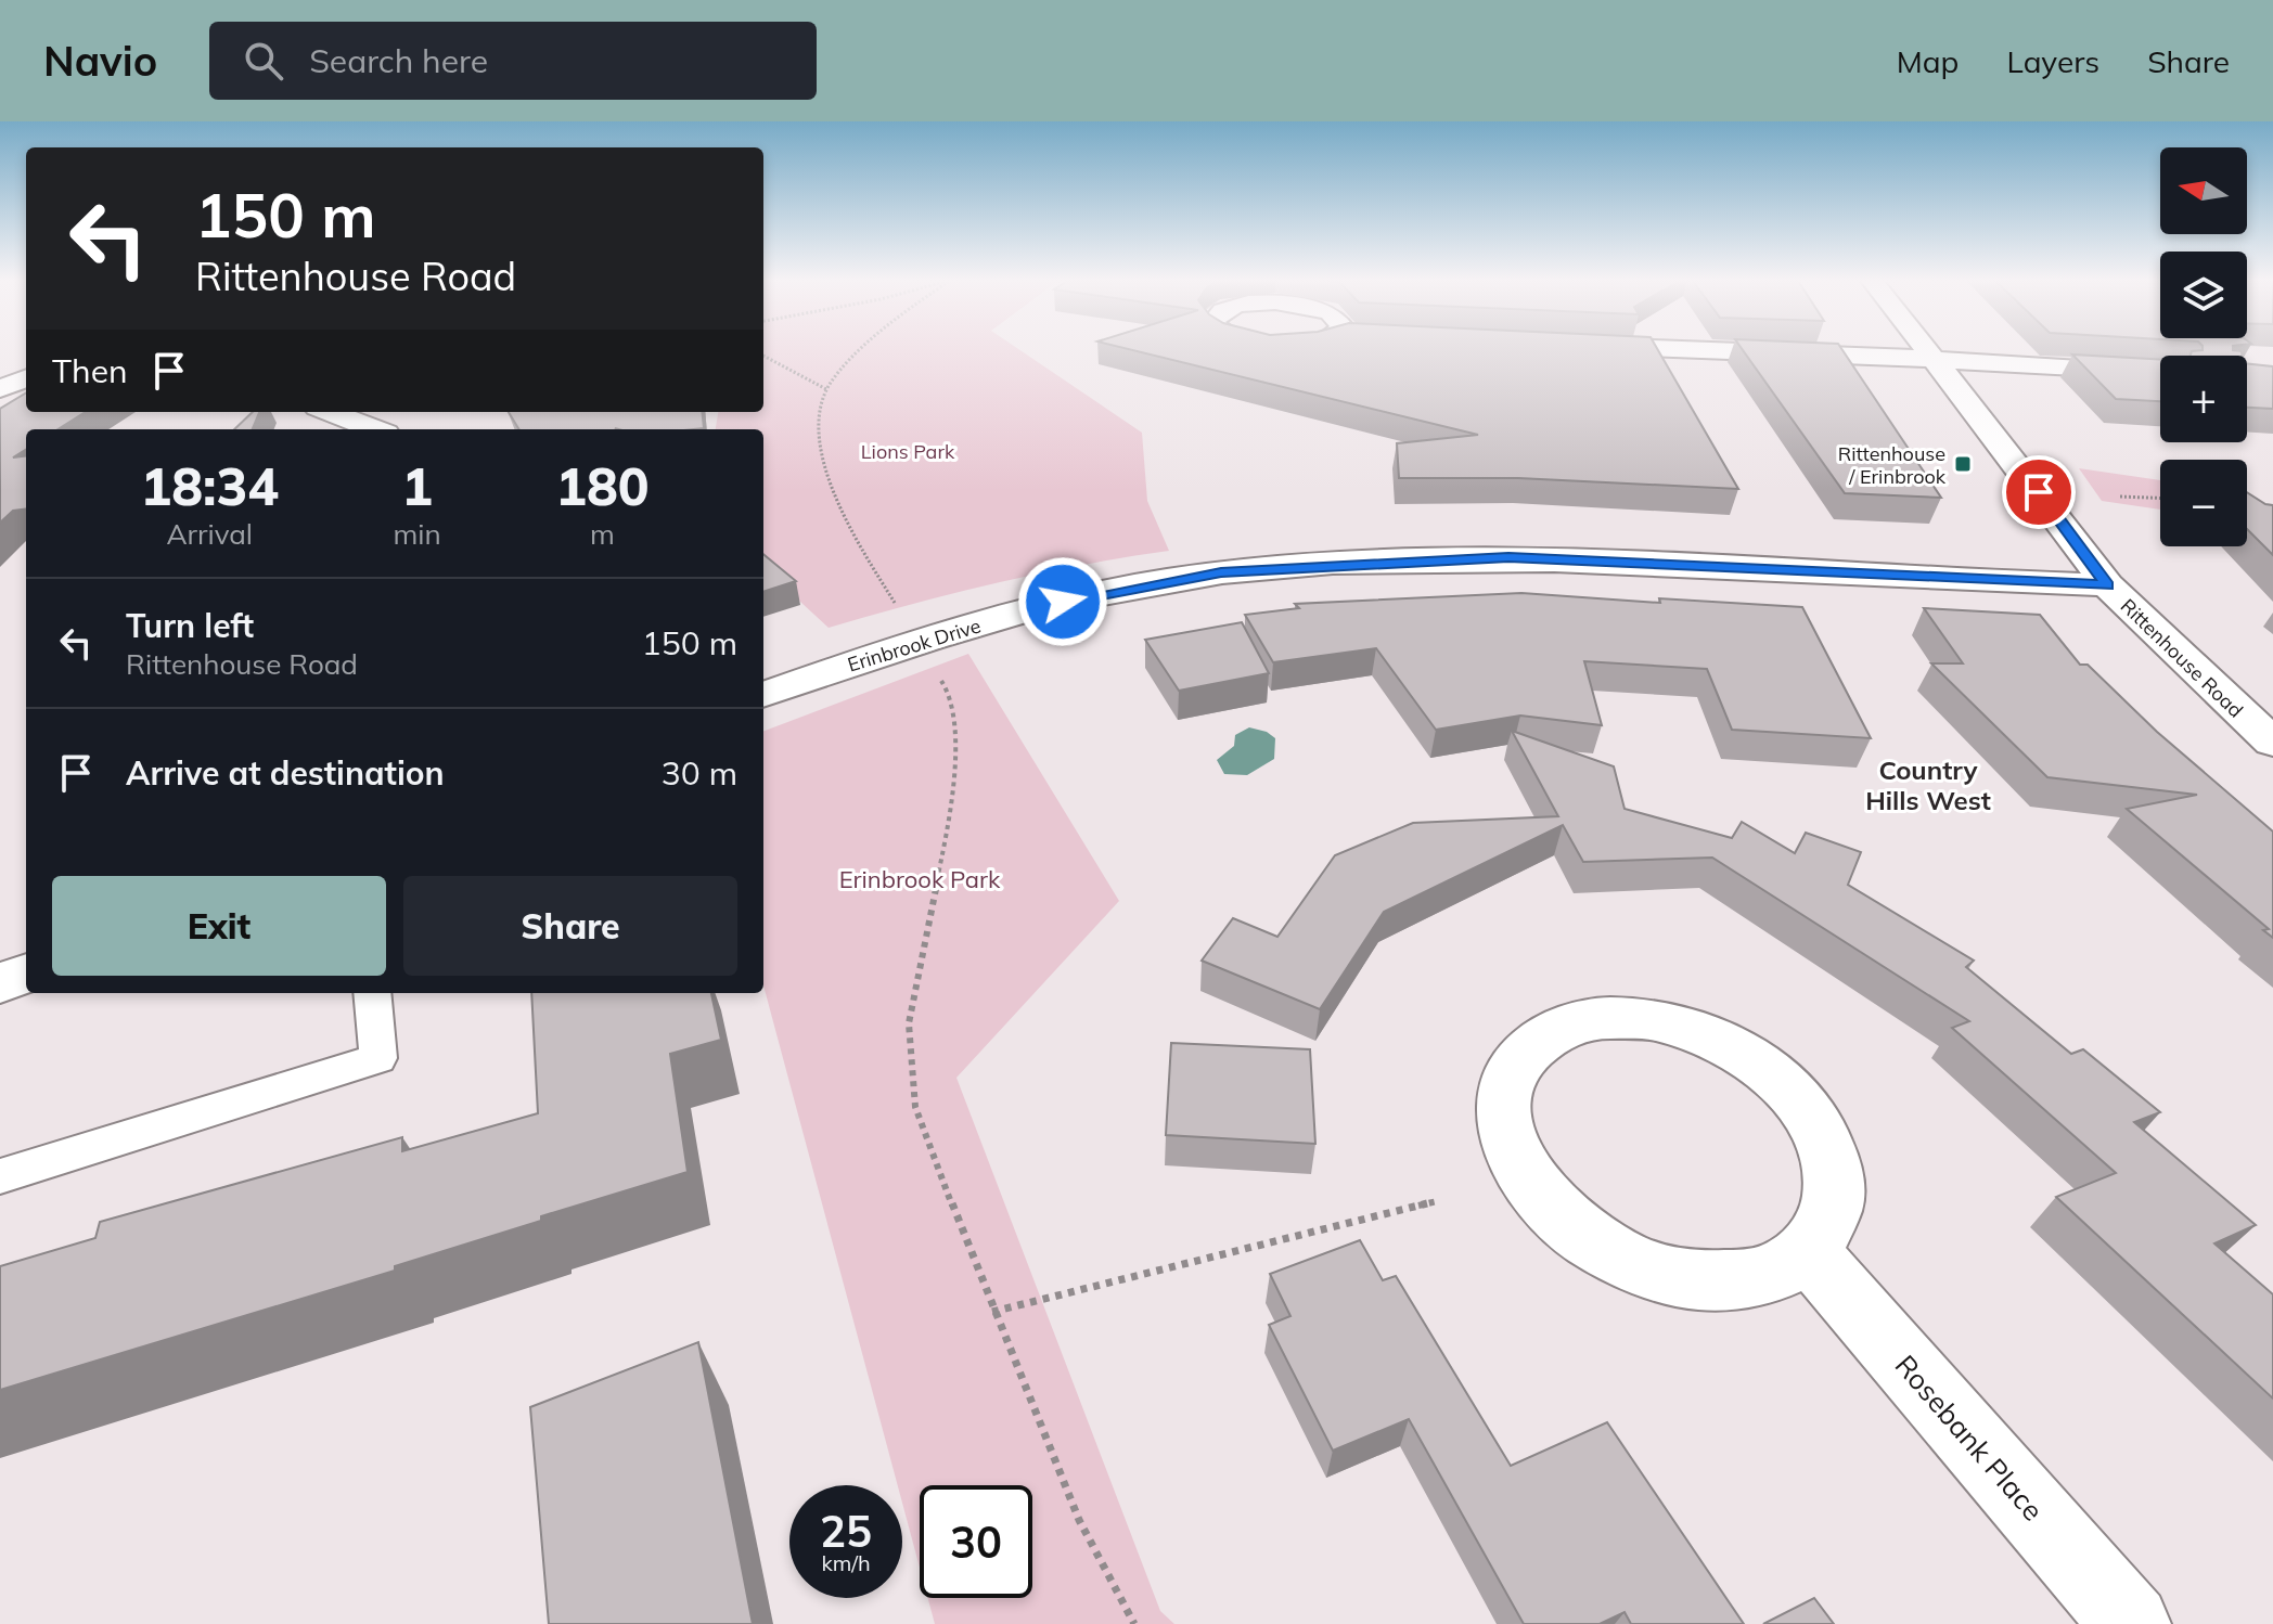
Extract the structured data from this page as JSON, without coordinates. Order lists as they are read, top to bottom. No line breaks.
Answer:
{"streets":{"street":["Erinbrook Drive","Rittenhouse Road","Rosebank Place"]},"crossings":[["Erinbrook Drive","Rittenhouse Road"]],"districts":["Country Hills West"],"parks":["Lions Park","Erinbrook Park"],"places":{"transit":["Rittenhouse / Erinbrook"]},"north":"left","page":{"header":"Navio","search":"Search here","nav":["Map","Layers","Share"],"map_buttons":["+","−"],"turn":["150 m","Rittenhouse Road"],"then":"Then","eta":["18:34","Arrival","1","min","180","m"],"list":[{"name":"Turn left","note":"Rittenhouse Road","value":"150 m"},{"name":"Arrive at destination","value":"30 m"}],"buttons":["Exit","Share"],"speed":"25 km/h","limit":"30"}}
